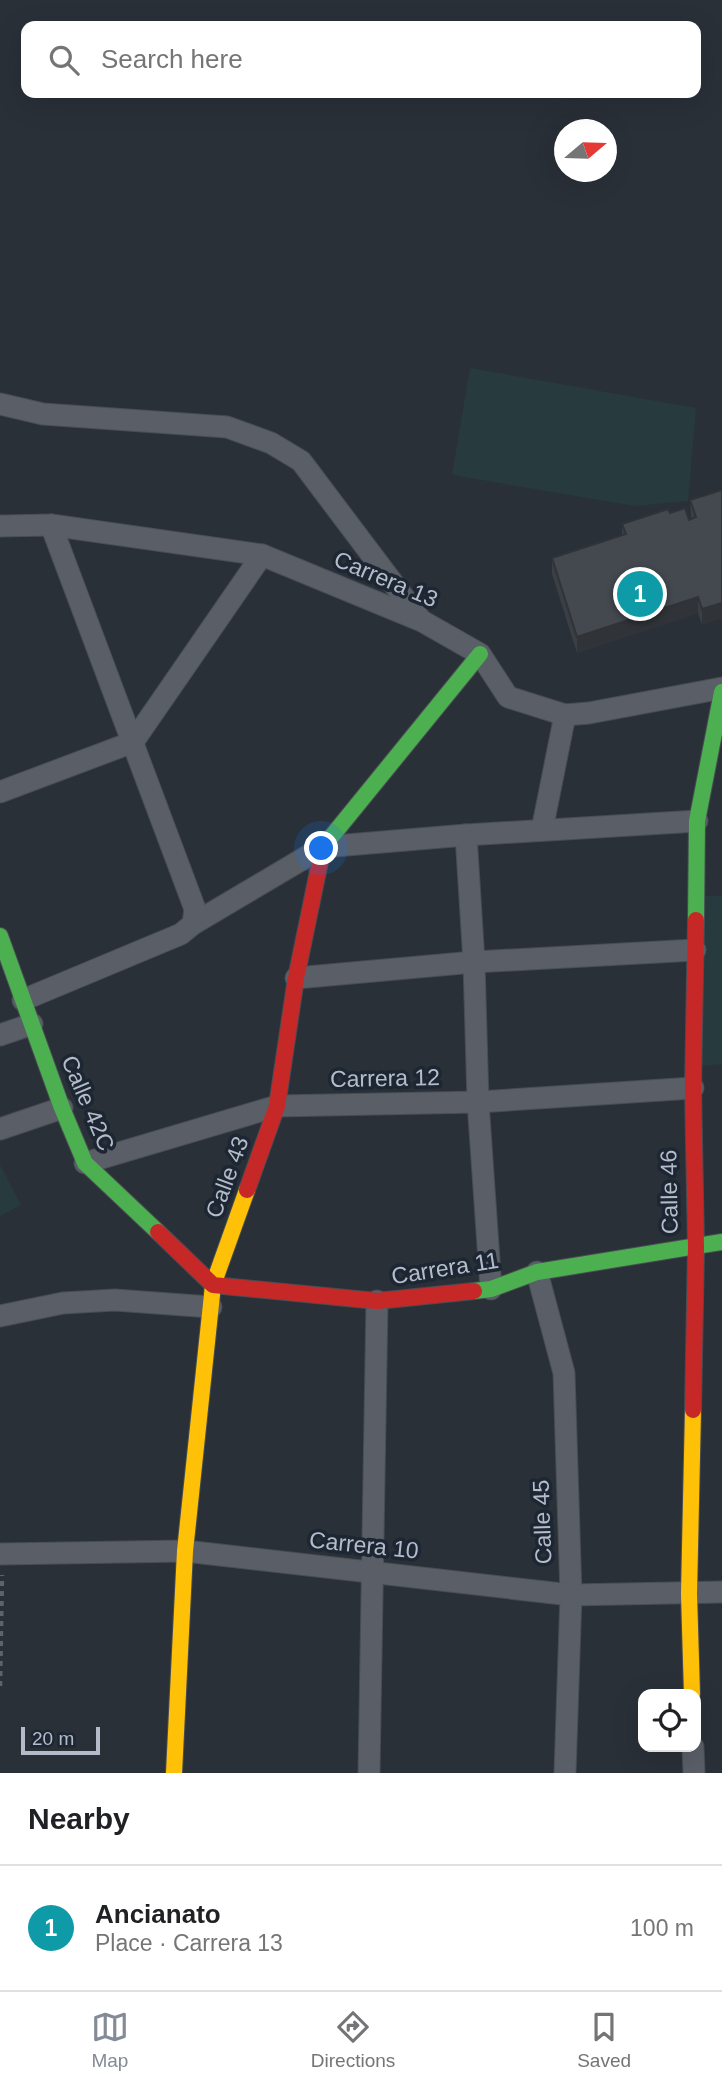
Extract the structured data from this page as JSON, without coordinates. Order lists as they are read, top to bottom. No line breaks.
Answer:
{"streets":{"street":["Carrera 13","Carrera 12","Calle 42C","Calle 43","Calle 46","Carrera 11","Calle 45","Carrera 10"]},"crossings":[["Carrera 13","Calle 43"],["Carrera 13","Calle 46"],["Carrera 12","Calle 42C"],["Carrera 12","Calle 43"],["Carrera 12","Calle 46"],["Calle 42C","Calle 43"],["Calle 42C","Carrera 11"],["Calle 43","Carrera 11"],["Calle 43","Carrera 10"],["Calle 46","Carrera 11"],["Calle 46","Carrera 10"],["Carrera 11","Calle 45"],["Calle 45","Carrera 10"]],"scale_bar":"20 m","north":"right","page":{"search":"Search here","pins":"1","scale":"20 m","heading":"Nearby","list":[{"mark":"1","name":"Ancianato","note":"Place · Carrera 13","value":"100 m"}],"nav":["Map","Directions","Saved"]}}
